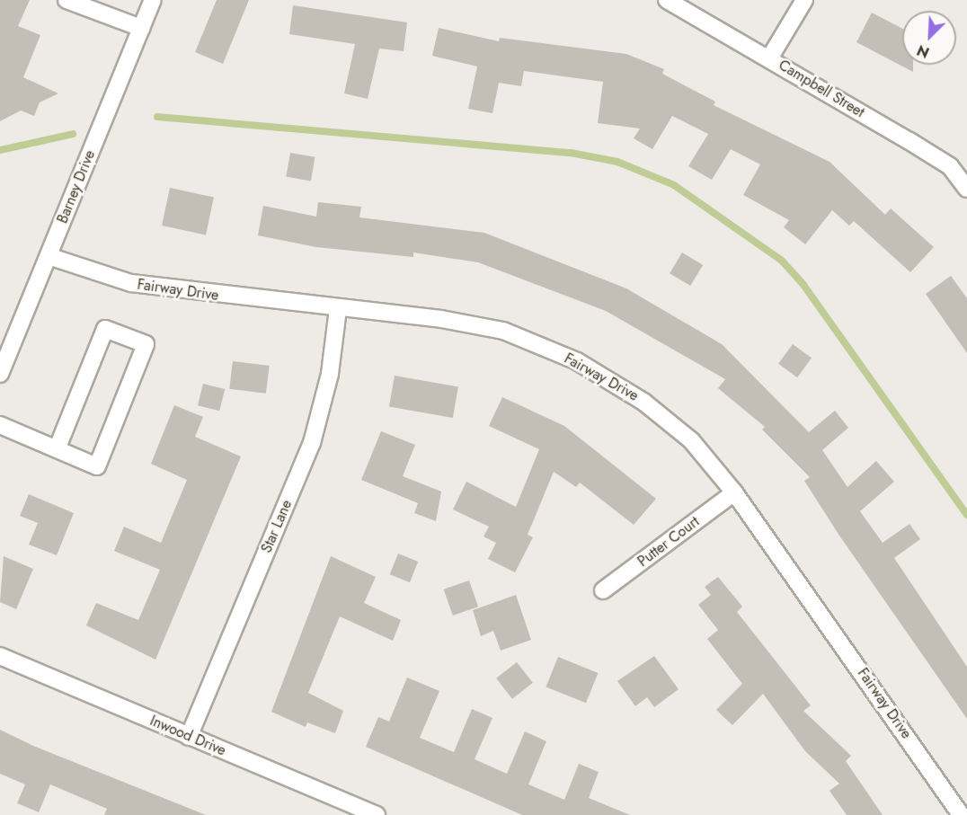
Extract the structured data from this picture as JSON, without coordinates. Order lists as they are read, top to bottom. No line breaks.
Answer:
{"streets":{"street":["Campbell Street","Barney Drive","Fairway Drive","Star Lane","Putter Court","Inwood Drive"]},"crossings":[["Barney Drive","Fairway Drive"],["Fairway Drive","Star Lane"],["Fairway Drive","Putter Court"],["Star Lane","Inwood Drive"]],"north":"bottom left"}
